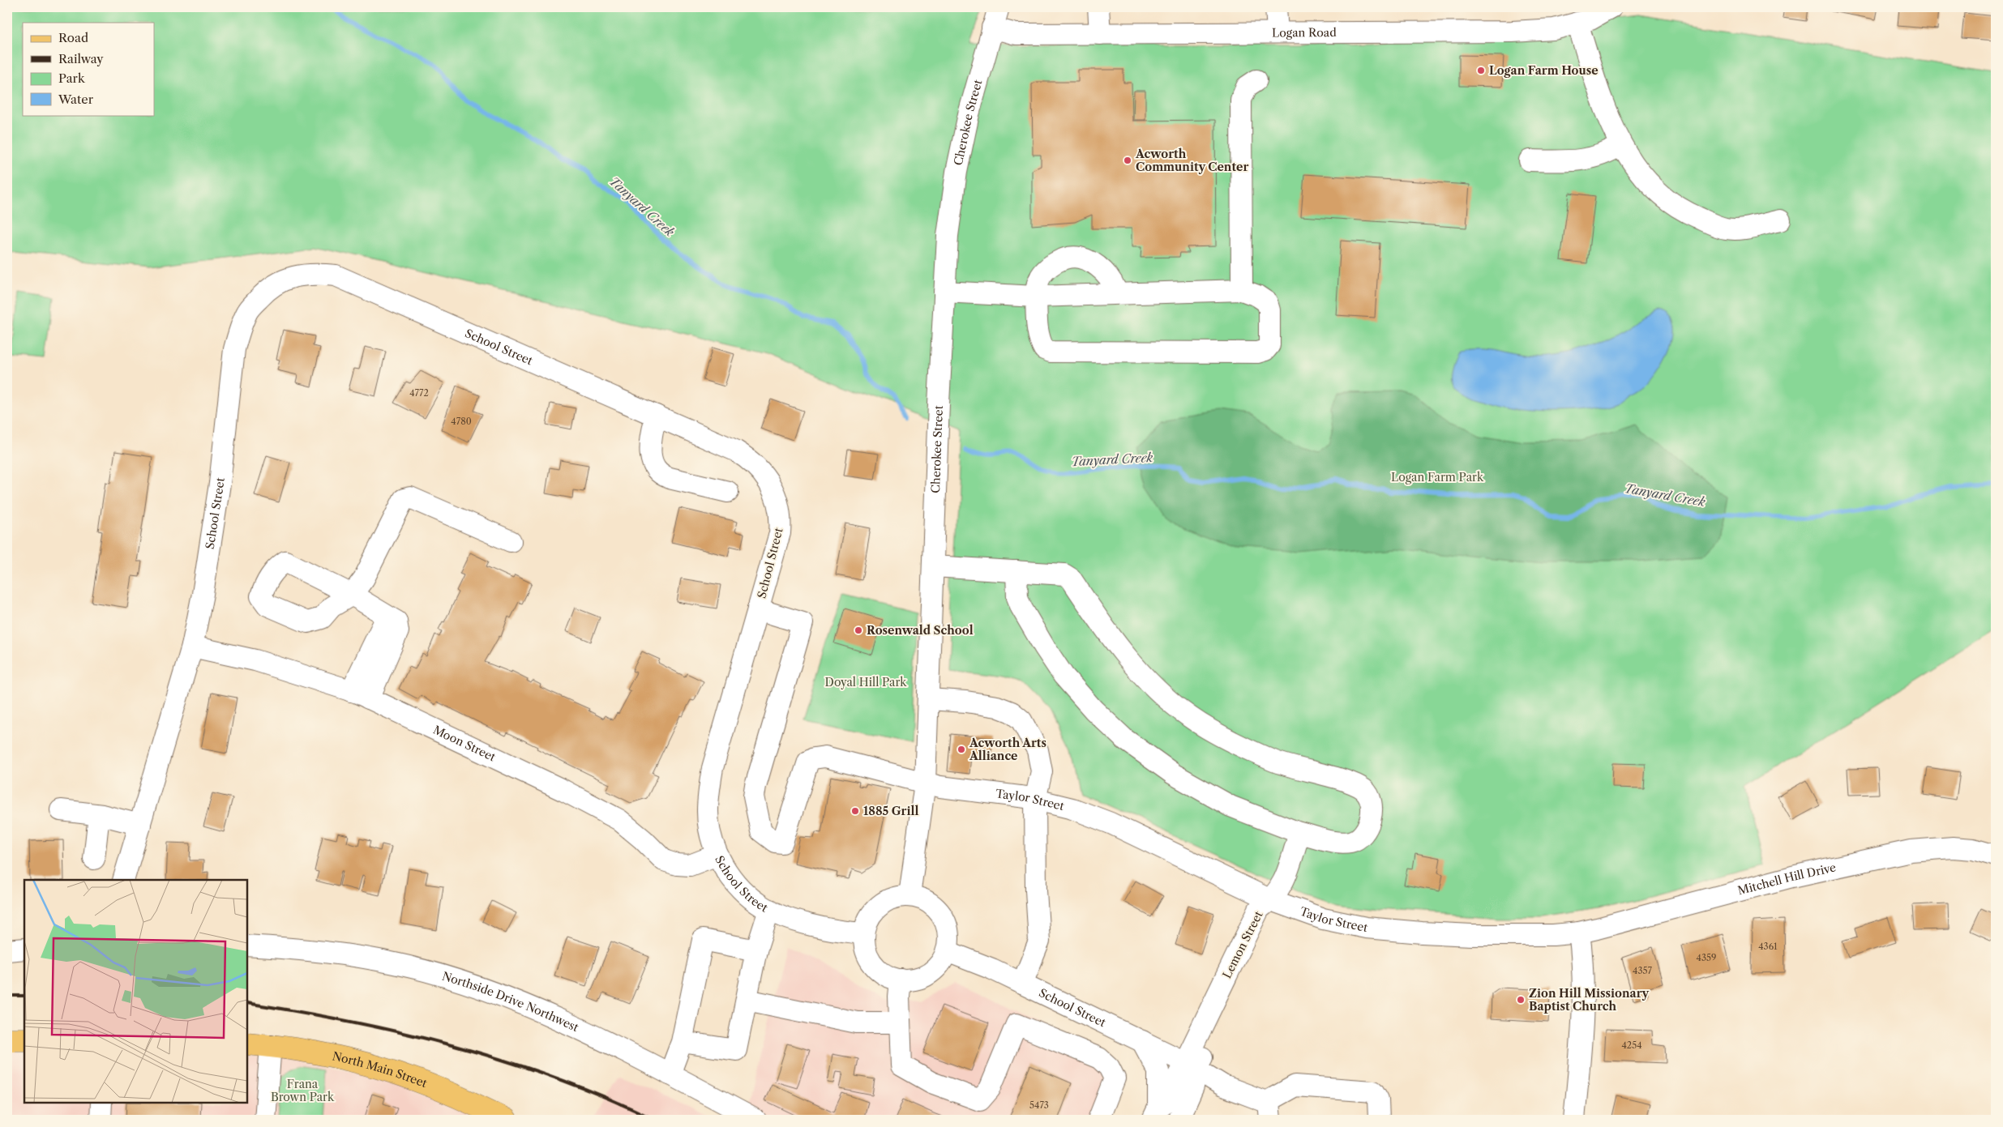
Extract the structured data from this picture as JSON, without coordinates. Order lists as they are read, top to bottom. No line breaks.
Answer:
{"streets":{"main road":["North Main Street"],"street":["Logan Road","Cherokee Street","School Street","Moon Street","Taylor Street","Mitchell Hill Drive","Lemon Street","Northside Drive Northwest"]},"crossings":[["Logan Road","Cherokee Street"],["Cherokee Street","School Street"],["Cherokee Street","Taylor Street"],["School Street","Moon Street"],["School Street","Taylor Street"],["School Street","Lemon Street"],["Taylor Street","Mitchell Hill Drive"],["Taylor Street","Lemon Street"]],"water":["Tanyard Creek"],"parks":["Logan Farm Park","Doyal Hill Park","Frana Brown Park"],"places":["Logan Farm House","Acworth Community Center","Rosenwald School","Acworth Arts Alliance","1885 Grill","Zion Hill Missionary Baptist Church"],"house_numbers":["4772","4780","4361","4359","4357","4254","5473"],"legend":["Road","Railway","Park","Water"]}
